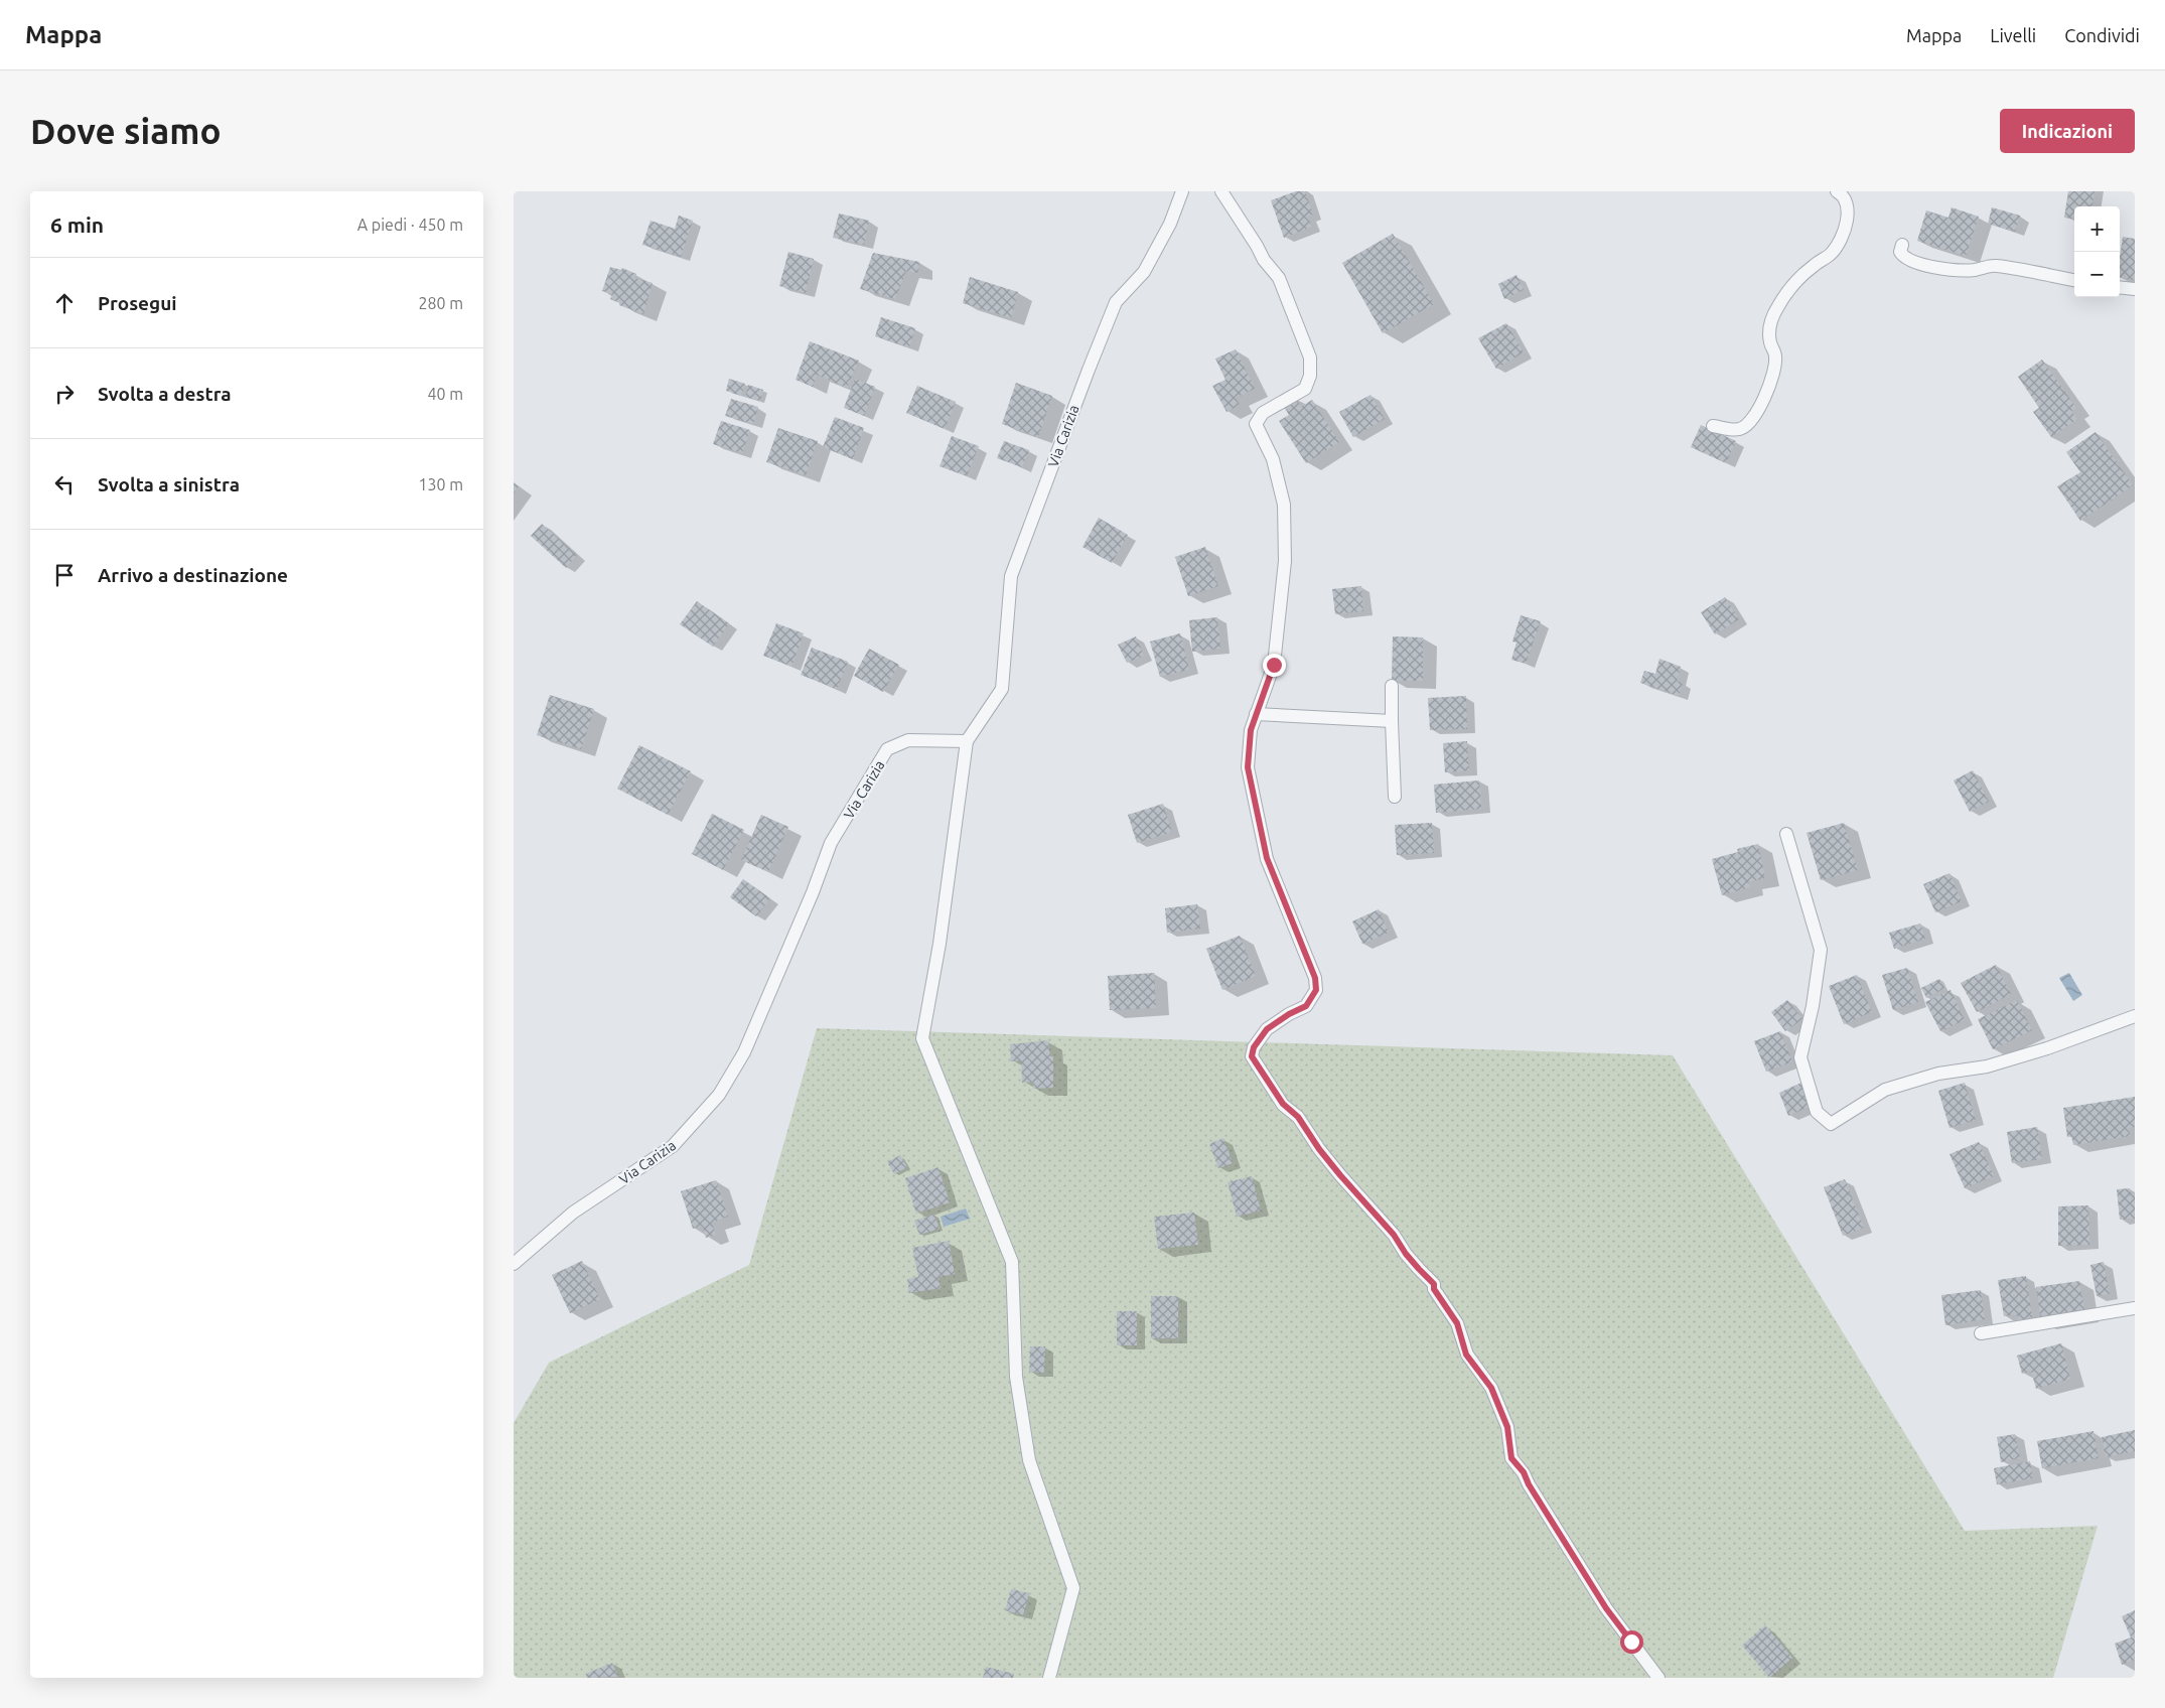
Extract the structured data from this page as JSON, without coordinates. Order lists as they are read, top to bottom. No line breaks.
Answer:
{"streets":{"street":["Via Carizia"]},"page":{"header":"Mappa","nav":["Mappa","Livelli","Condividi"],"buttons":"Indicazioni","title":"Dove siamo","heading":["6 min","A piedi · 450 m"],"map_buttons":["+","−"],"list":[["Prosegui","280 m"],["Svolta a destra","40 m"],["Svolta a sinistra","130 m"],"Arrivo a destinazione"]}}
